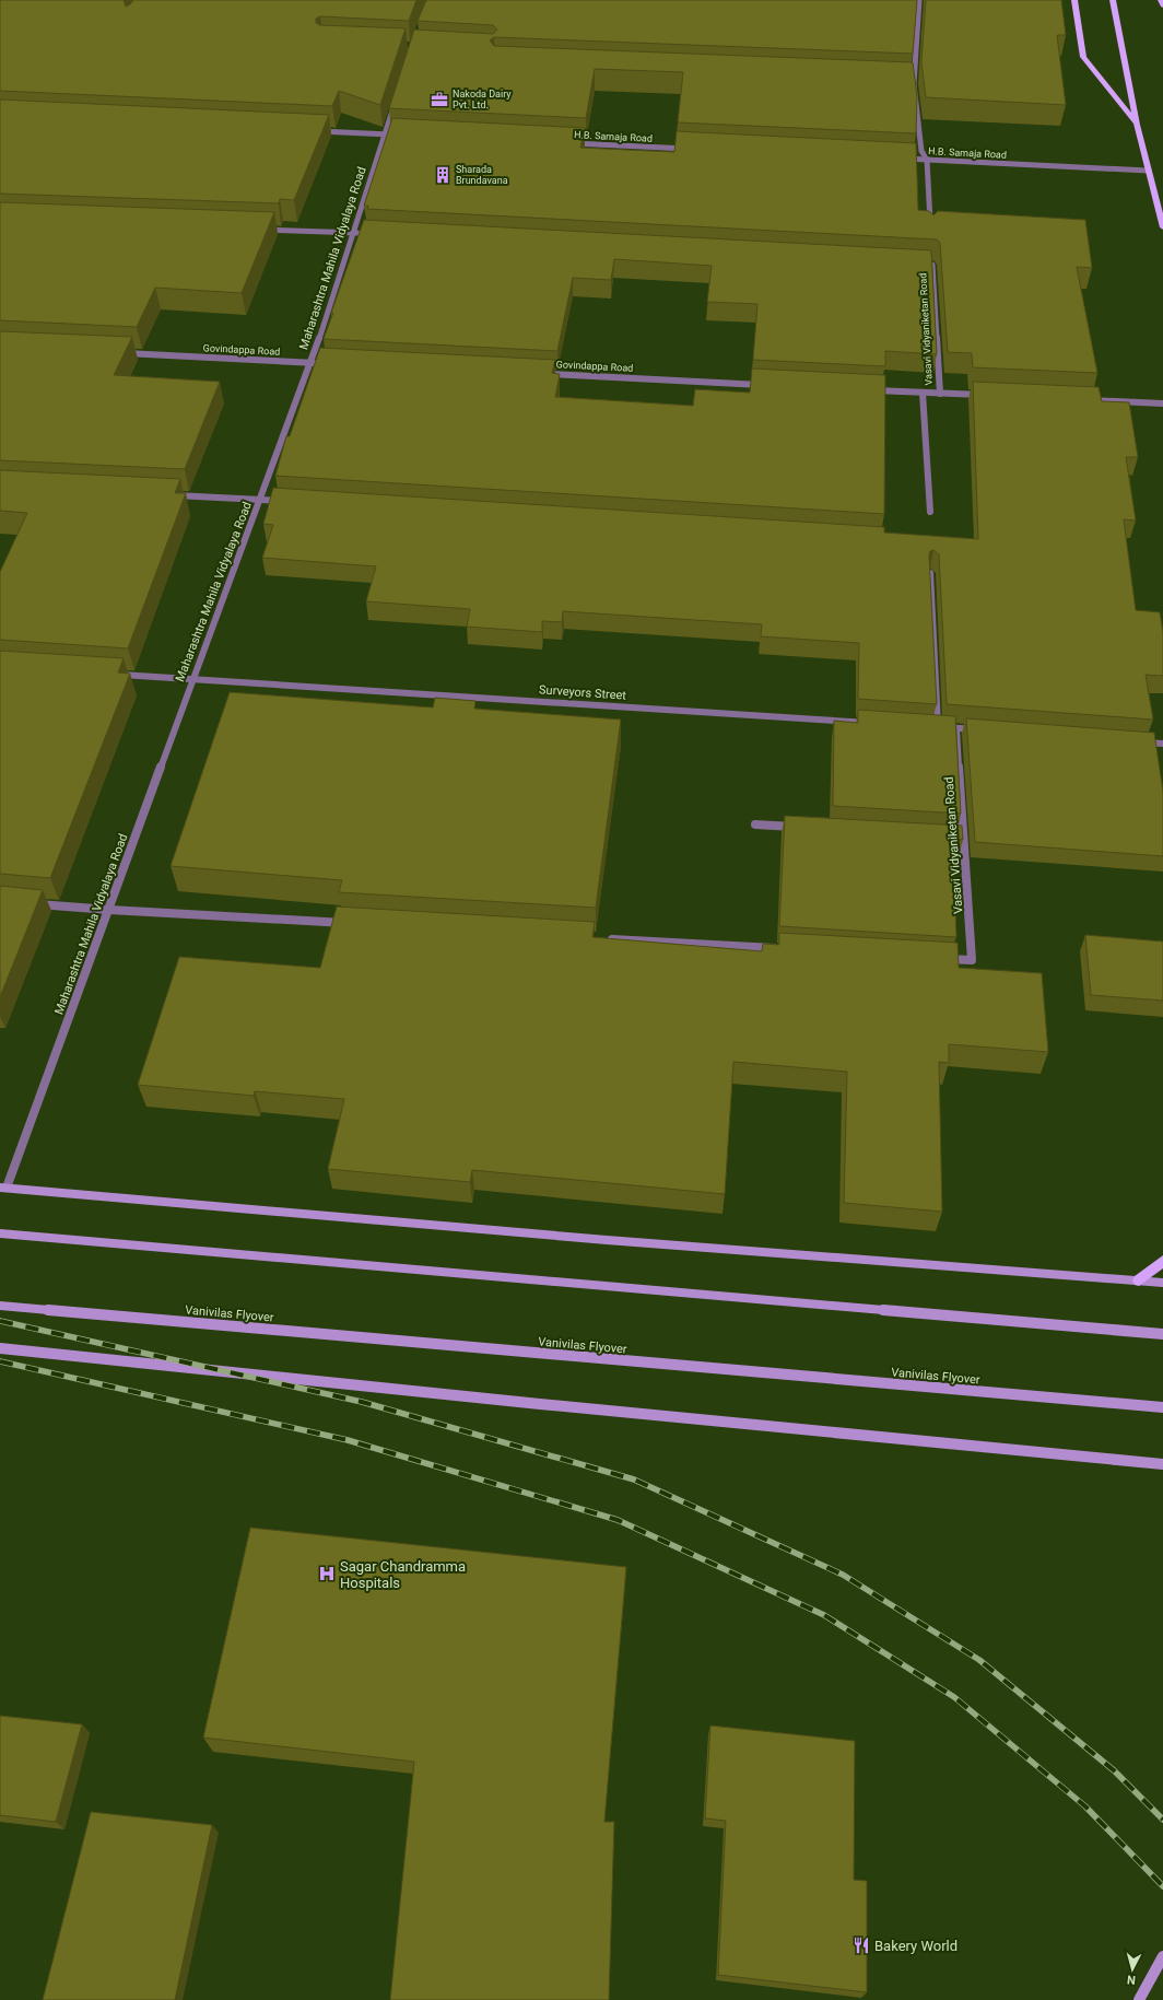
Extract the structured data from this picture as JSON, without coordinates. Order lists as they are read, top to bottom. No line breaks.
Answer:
{"streets":{"main road":["Vanivilas Flyover"],"street":["H.B. Samaja Road","Maharashtra Mahila Vidyalaya Road","Vasavi Vidyaniketan Road","Govindappa Road","Surveyors Street"]},"crossings":[["Maharashtra Mahila Vidyalaya Road","Govindappa Road"],["Maharashtra Mahila Vidyalaya Road","Surveyors Street"]],"places":{"office":["Nakoda Dairy Pvt. Ltd."],"building":["Sharada Brundavana"],"hospital":["Sagar Chandramma Hospitals"],"restaurant":["Bakery World"]},"north":"bottom"}
